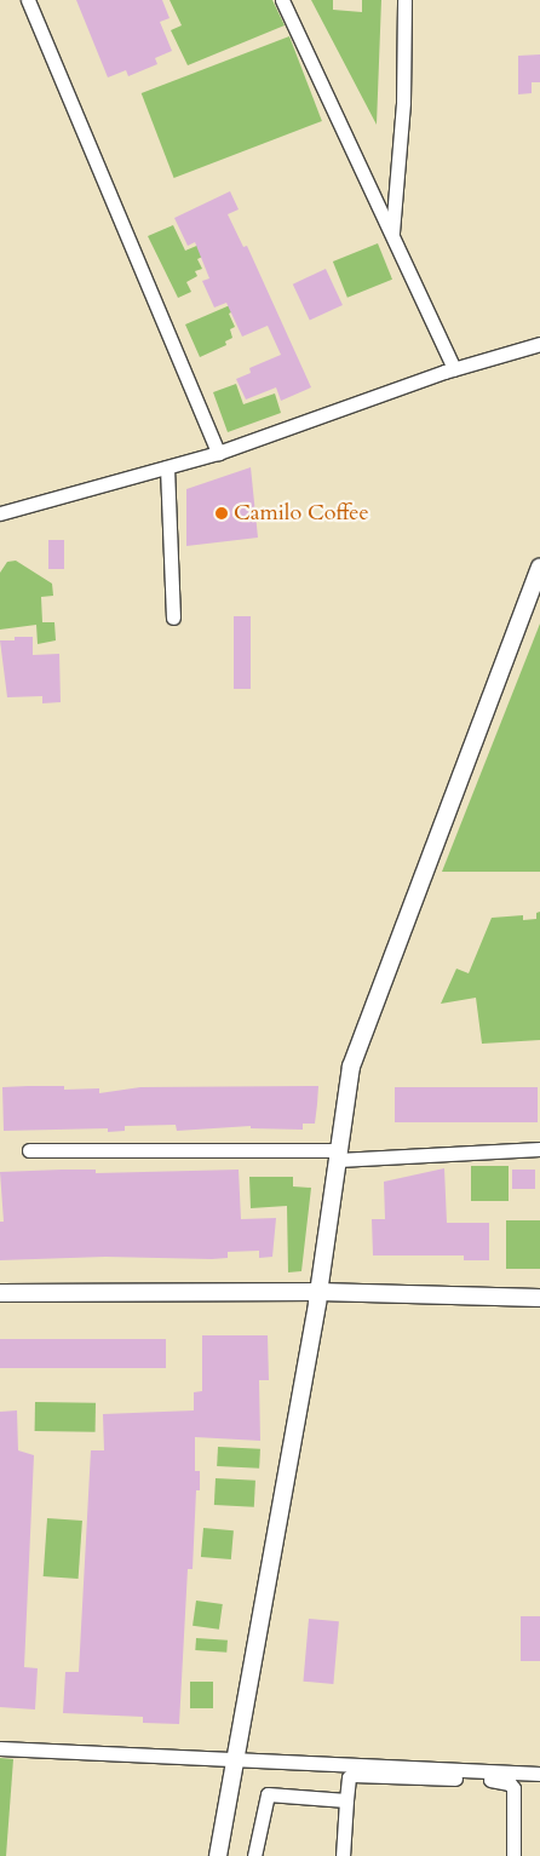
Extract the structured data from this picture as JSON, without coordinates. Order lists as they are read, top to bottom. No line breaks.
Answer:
{"places":["Camilo Coffee"]}
